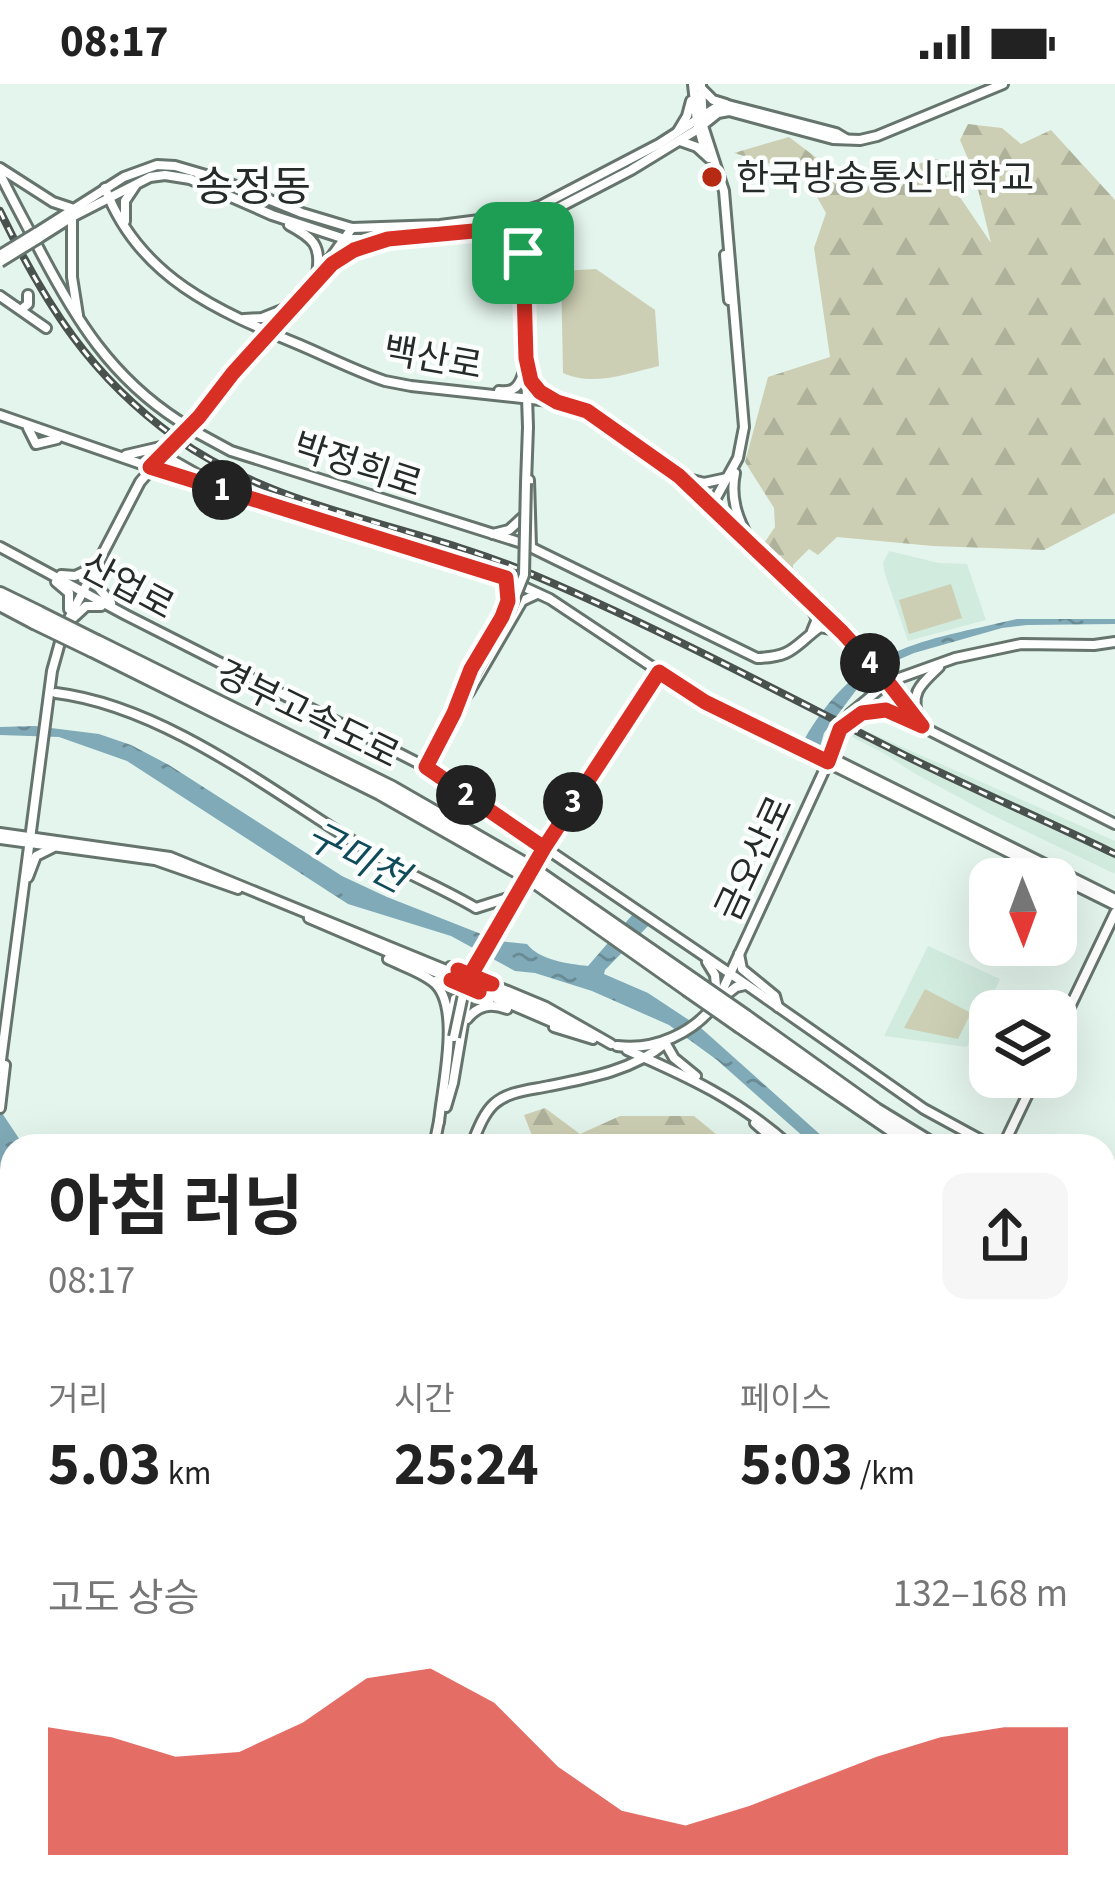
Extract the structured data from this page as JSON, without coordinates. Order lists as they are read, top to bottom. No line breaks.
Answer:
{"streets":{"highway":["경부고속도로"],"street":["백산로","박정희로","산업로","금오산로"]},"crossings":[["백산로","박정희로"],["백산로","금오산로"],["산업로","금오산로"]],"districts":["송정동"],"water":["구미천"],"places":["한국방송통신대학교"],"north":"bottom","page":{"status":"08:17","pins":["1","4","2","3"],"heading":["아침 러닝","08:17"],"stats":[["거리","5.03 km"],["시간","25:24"],["페이스","5:03 /km"]],"chart":["고도 상승","132–168 m"]}}
